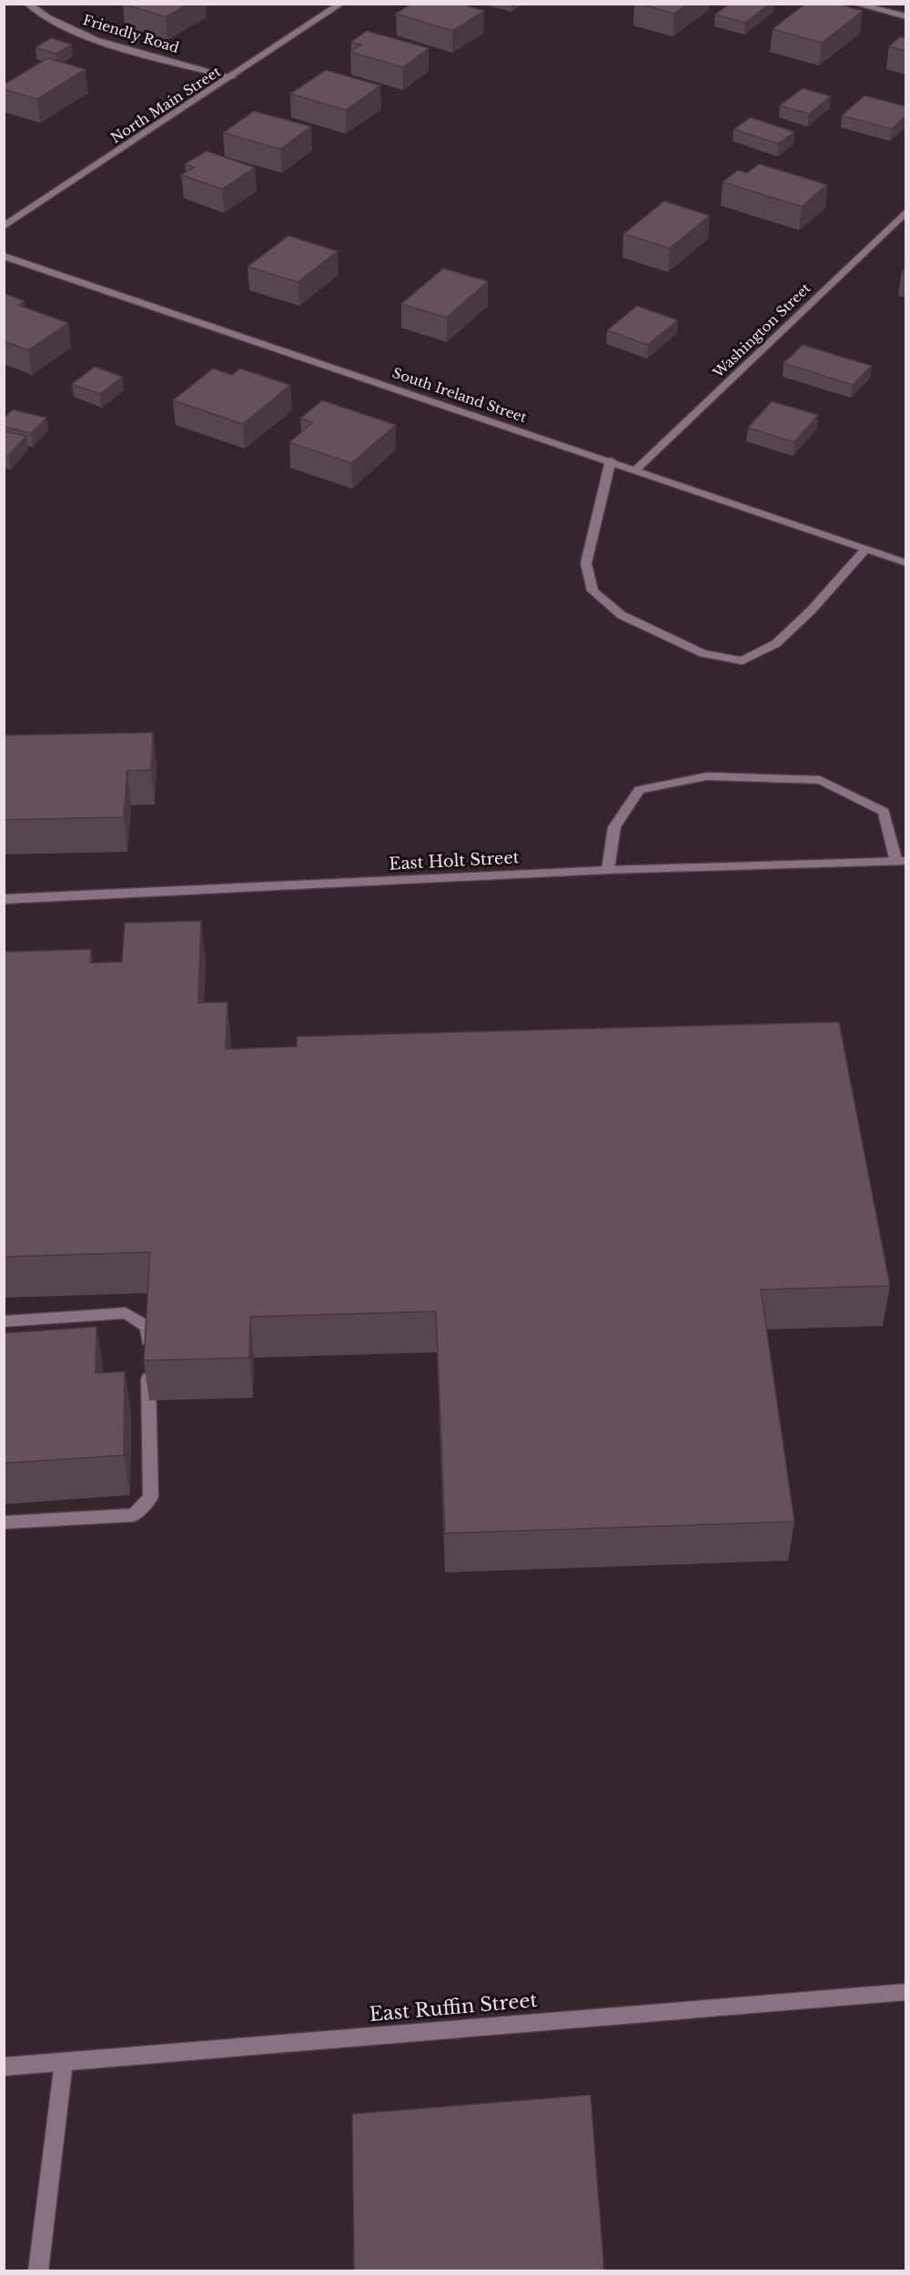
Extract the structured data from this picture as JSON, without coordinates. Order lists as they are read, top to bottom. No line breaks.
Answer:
{"streets":{"street":["Friendly Road","North Main Street","Washington Street","South Ireland Street","East Holt Street","East Ruffin Street"]},"crossings":[["Friendly Road","North Main Street"],["Washington Street","South Ireland Street"]]}
